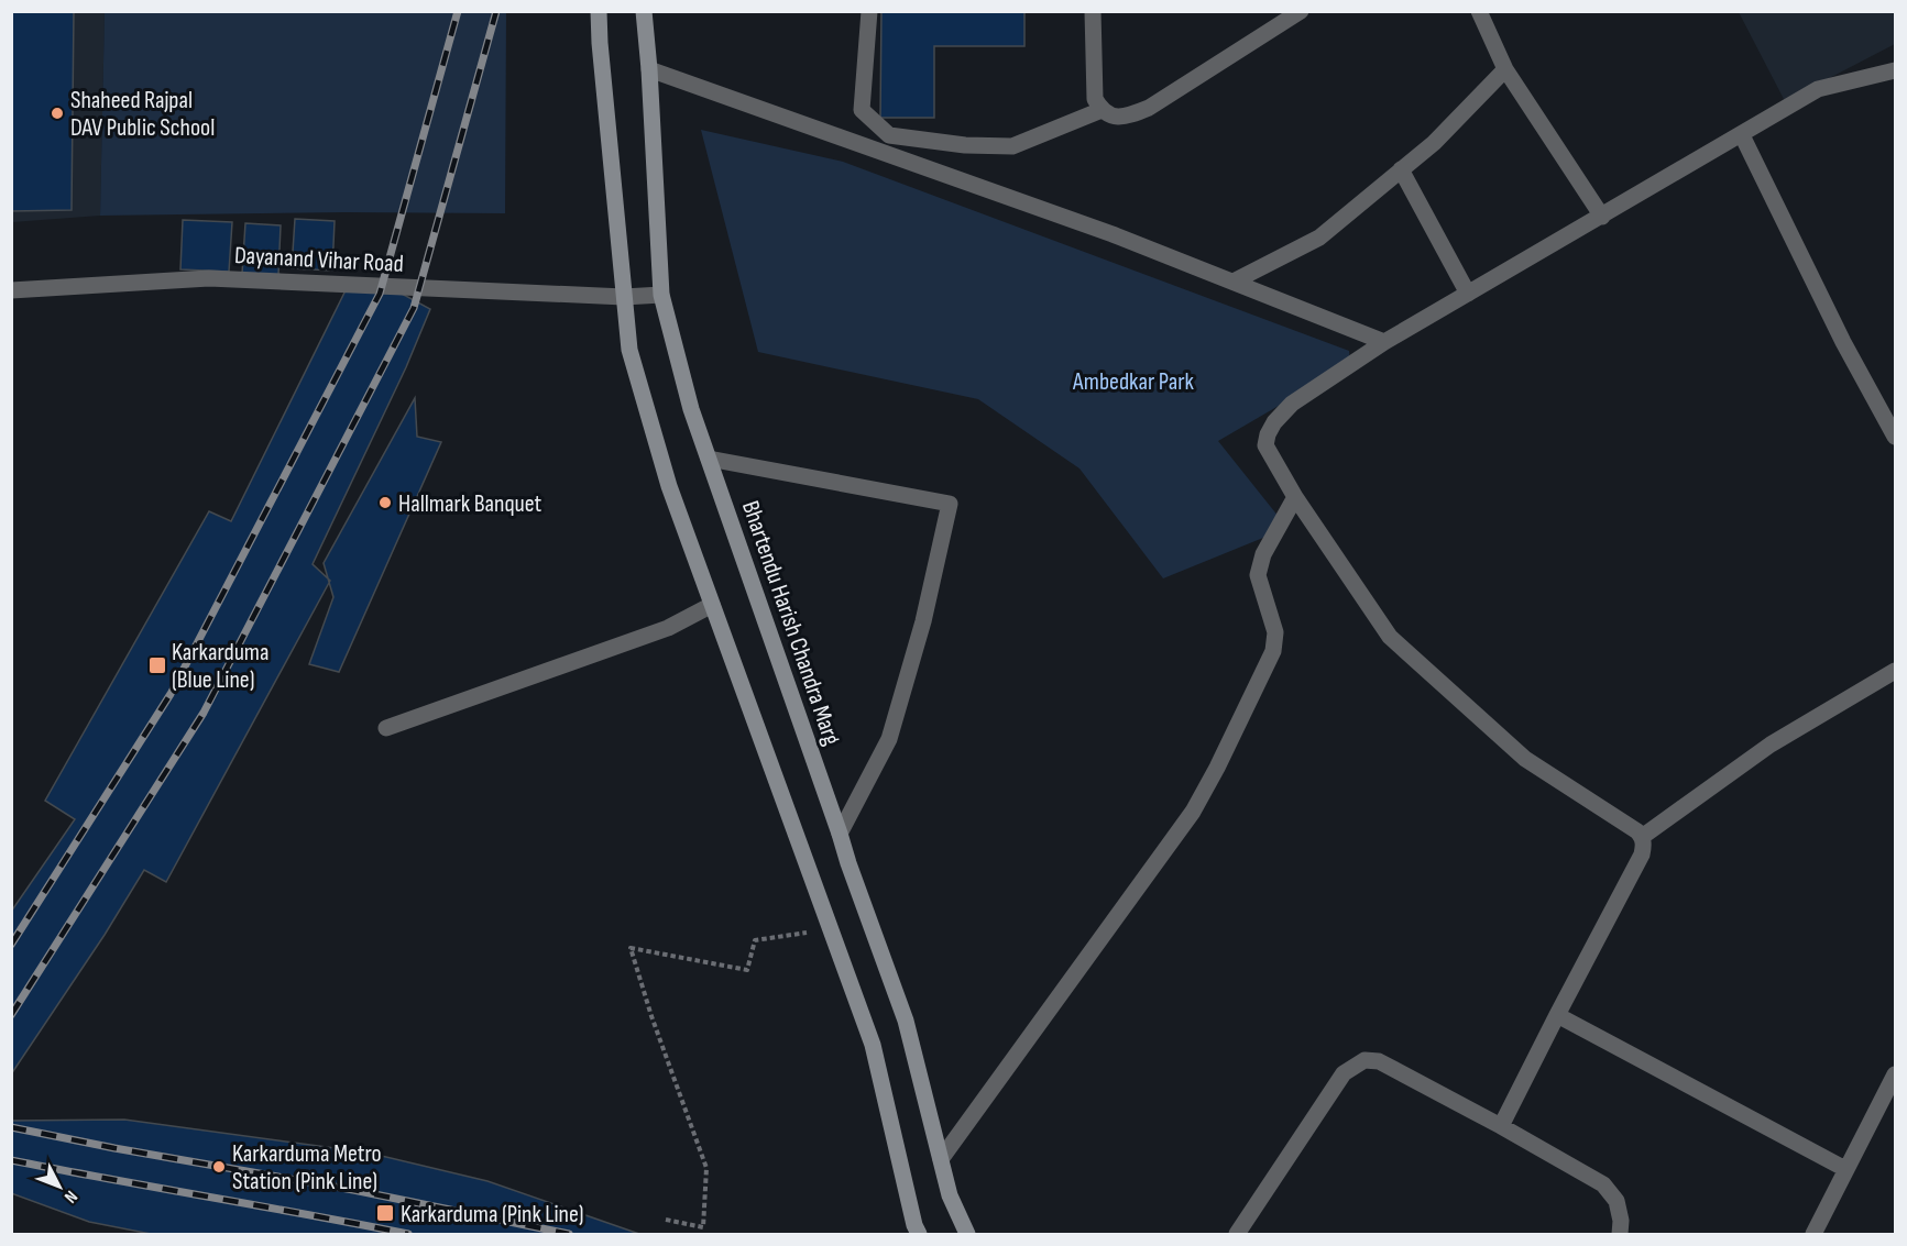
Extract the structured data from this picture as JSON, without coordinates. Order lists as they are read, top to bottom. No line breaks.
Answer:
{"streets":{"main road":["Bhartendu Harish Chandra Marg"],"street":["Dayanand Vihar Road"]},"crossings":[["Dayanand Vihar Road","Bhartendu Harish Chandra Marg"]],"parks":["Ambedkar Park"],"places":{"other":["Shaheed Rajpal DAV Public School","Hallmark Banquet","Karkarduma Metro Station (Pink Line)"],"transit":["Karkarduma (Blue Line)","Karkarduma (Pink Line)"]},"north":"bottom right"}
